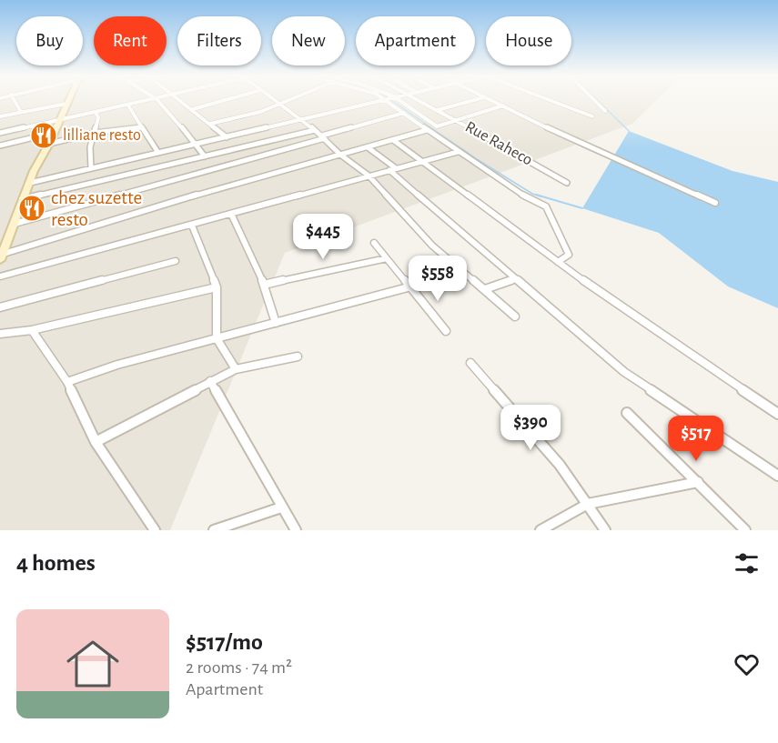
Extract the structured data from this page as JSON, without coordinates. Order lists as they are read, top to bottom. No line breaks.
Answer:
{"streets":{"street":["Rue Raheco"]},"places":{"restaurant":["lilliane resto","chez suzette resto"]},"page":{"chip":["Buy","Rent","Filters","New","Apartment","House"],"price":["$445","$558","$390","$517"],"heading":"4 homes","list":[{"name":"$517/mo","note":"2 rooms · 74 m² · Apartment"}]}}
